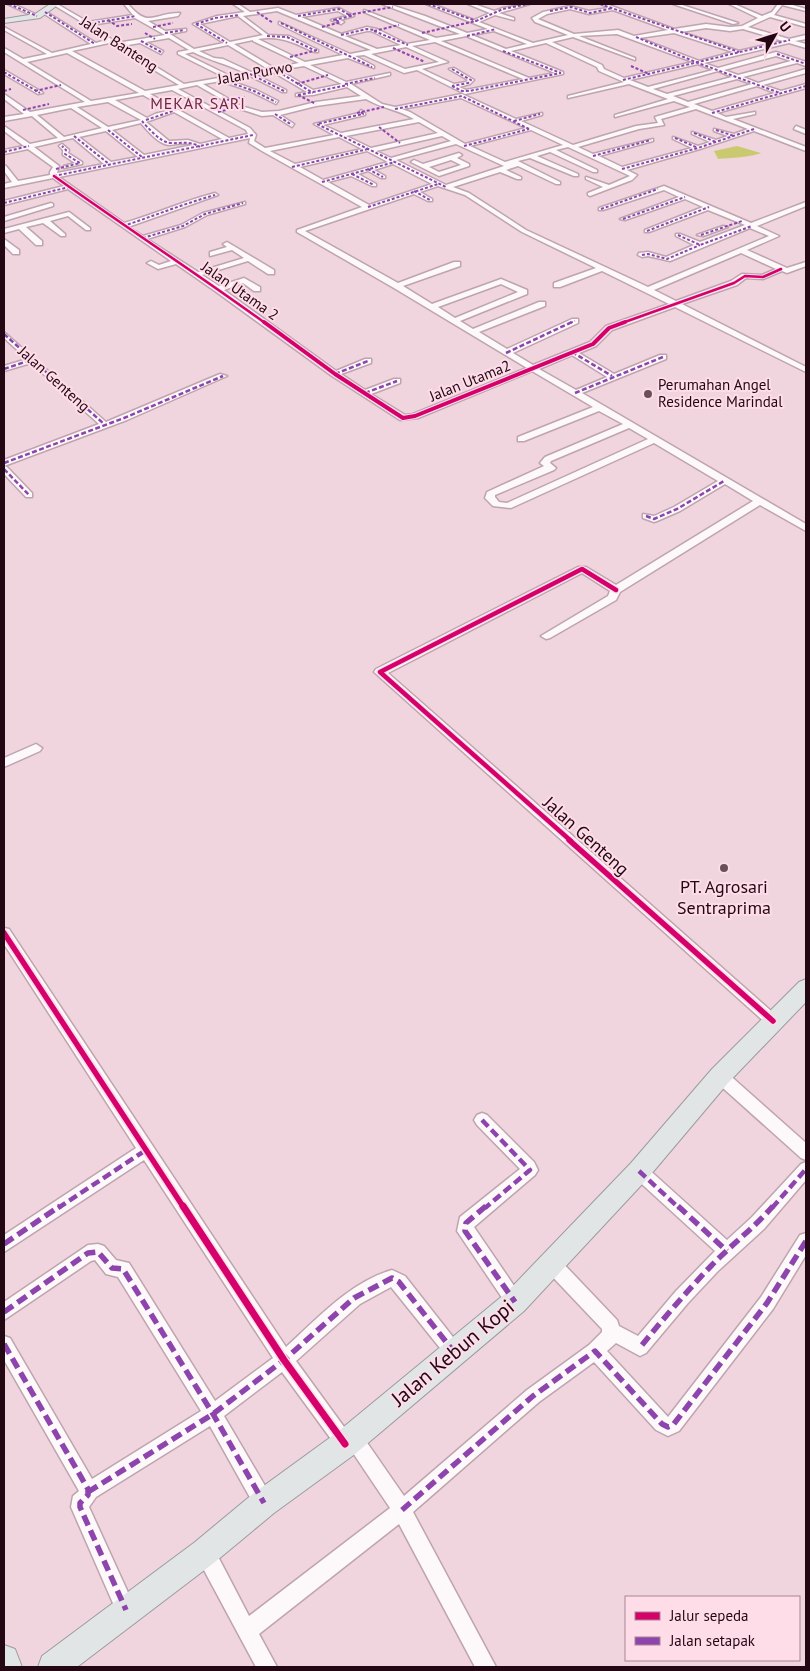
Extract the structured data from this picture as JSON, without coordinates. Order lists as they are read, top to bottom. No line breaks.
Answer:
{"streets":{"main road":["Jalan Kebun Kopi"],"street":["Jalan Banteng","Jalan Purwo","Jalan Utama 2","Jalan Genteng","Jalan Utama2"]},"crossings":[["Jalan Banteng","Jalan Purwo"],["Jalan Utama 2","Jalan Utama2"],["Jalan Genteng","Jalan Kebun Kopi"]],"districts":["MEKAR SARI"],"places":["Perumahan Angel Residence Marindal","PT. Agrosari Sentraprima"],"legend":["Jalur sepeda","Jalan setapak"],"north":"top right"}
